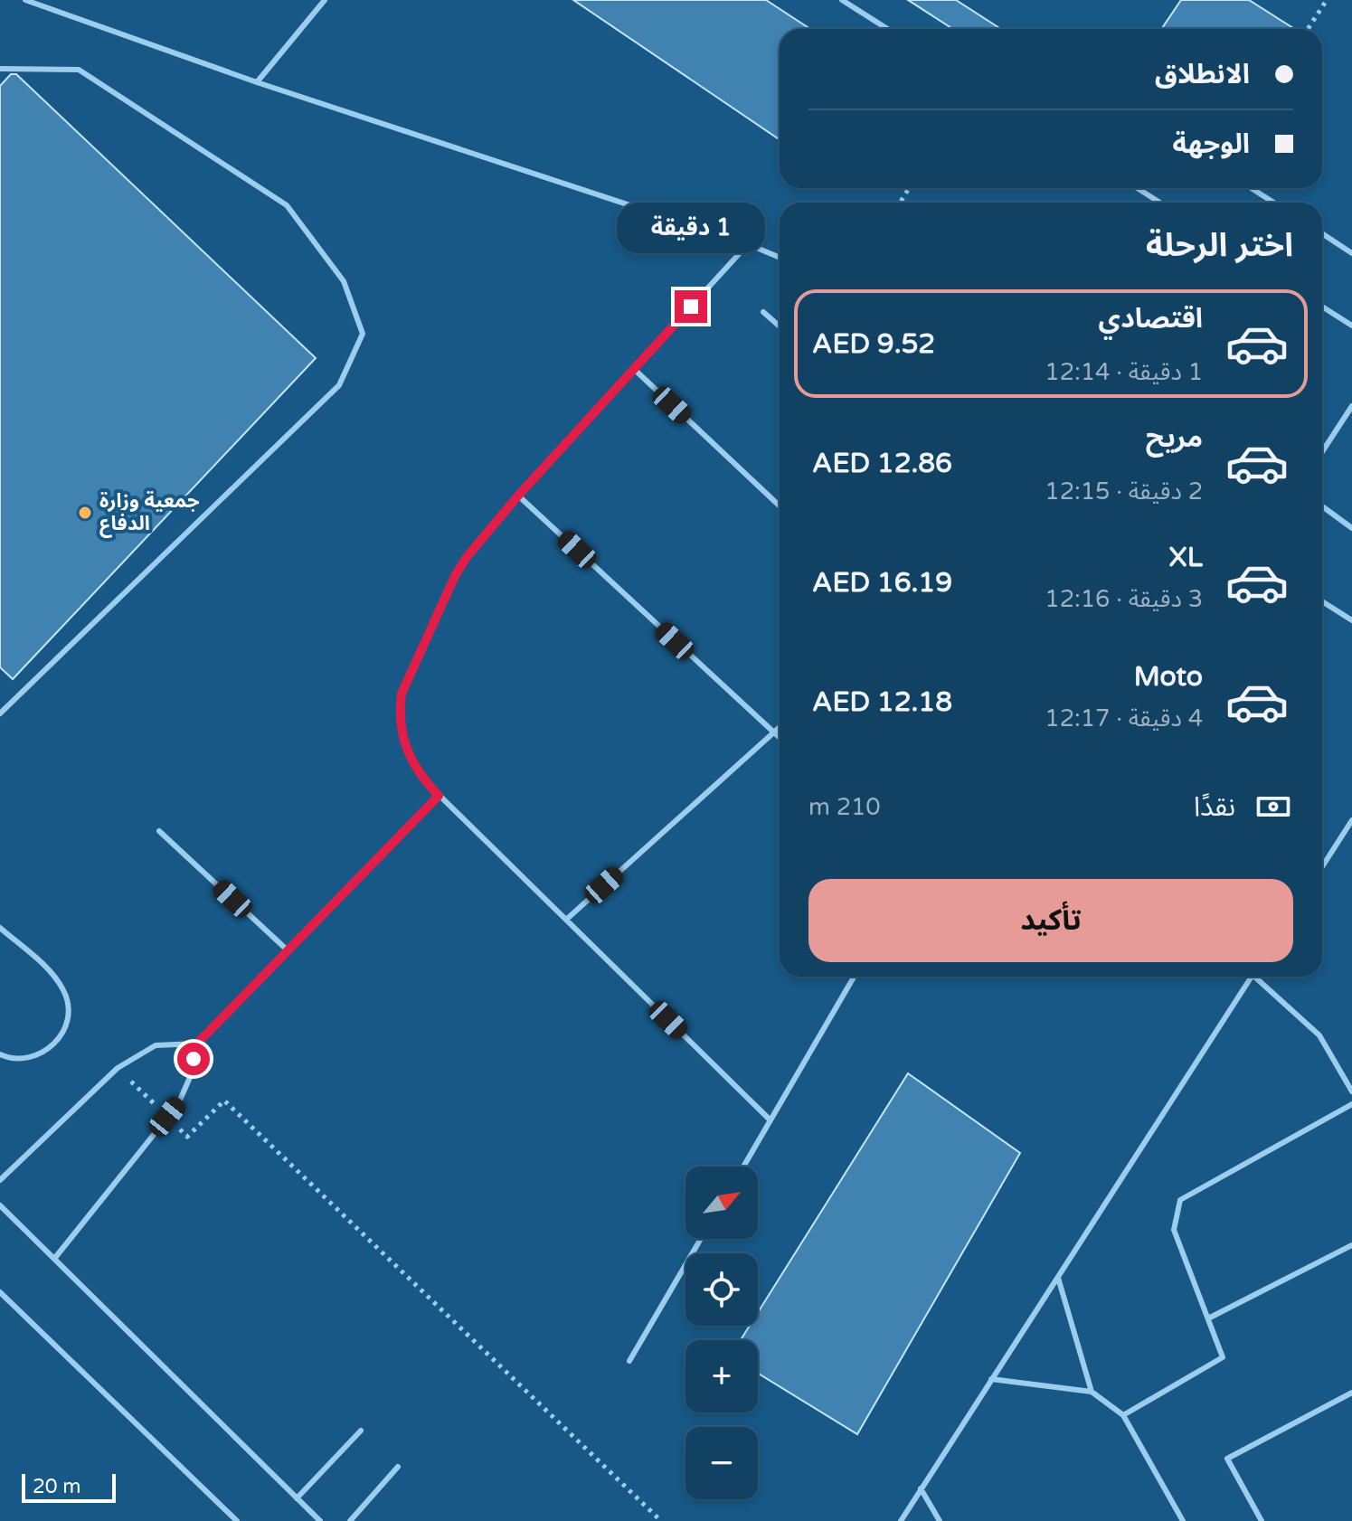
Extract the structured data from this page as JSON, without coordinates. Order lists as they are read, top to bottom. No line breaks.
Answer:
{"places":["جمعية وزارة الدفاع"],"scale_bar":"20 m","north":"top right","page":{"banner":["الانطلاق","الوجهة"],"bubble":"1 دقيقة","heading":"اختر الرحلة","list":[{"name":"اقتصادي","note":"1 دقيقة · 12:14","value":"AED 9.52"},{"name":"مريح","note":"2 دقيقة · 12:15","value":"AED 12.86"},{"name":"XL","note":"3 دقيقة · 12:16","value":"AED 16.19"},{"name":"Moto","note":"4 دقيقة · 12:17","value":"AED 12.18"}],"pay":["نقدًا","210 m"],"buttons":"تأكيد","map_buttons":["+","−"],"scale":"20 m"}}
